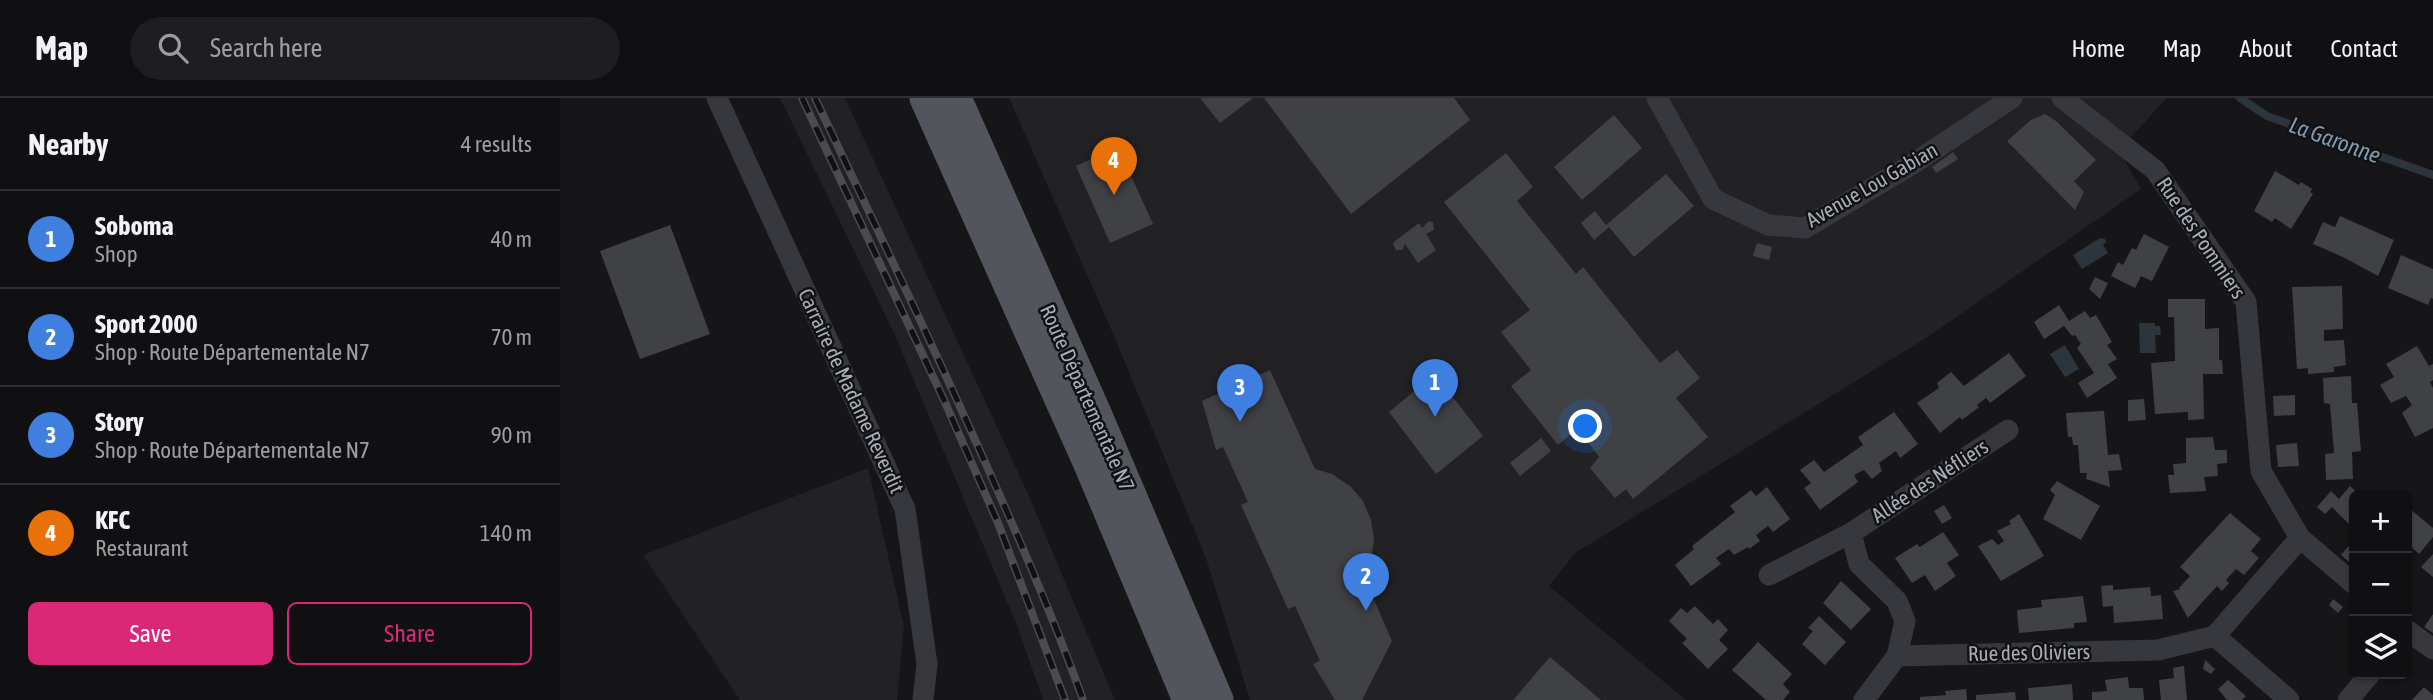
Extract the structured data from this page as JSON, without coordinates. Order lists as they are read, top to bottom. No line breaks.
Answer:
{"streets":{"main road":["Route Départementale N7"],"street":["Avenue Lou Gabian","Rue des Pommiers","Carraire de Madame Reverdit","Allée des Néfliers","Rue des Oliviers"]},"crossings":[["Allée des Néfliers","Rue des Oliviers"]],"water":["La Garonne"],"page":{"header":"Map","search":"Search here","nav":["Home","Map","About","Contact"],"heading":["Nearby","4 results"],"pins":["4","1","3","2"],"list":[{"mark":"1","name":"Soboma","note":"Shop","value":"40 m"},{"mark":"2","name":"Sport 2000","note":"Shop · Route Départementale N7","value":"70 m"},{"mark":"3","name":"Story","note":"Shop · Route Départementale N7","value":"90 m"},{"mark":"4","name":"KFC","note":"Restaurant","value":"140 m"}],"map_buttons":["+","−"],"buttons":["Save","Share"]}}
